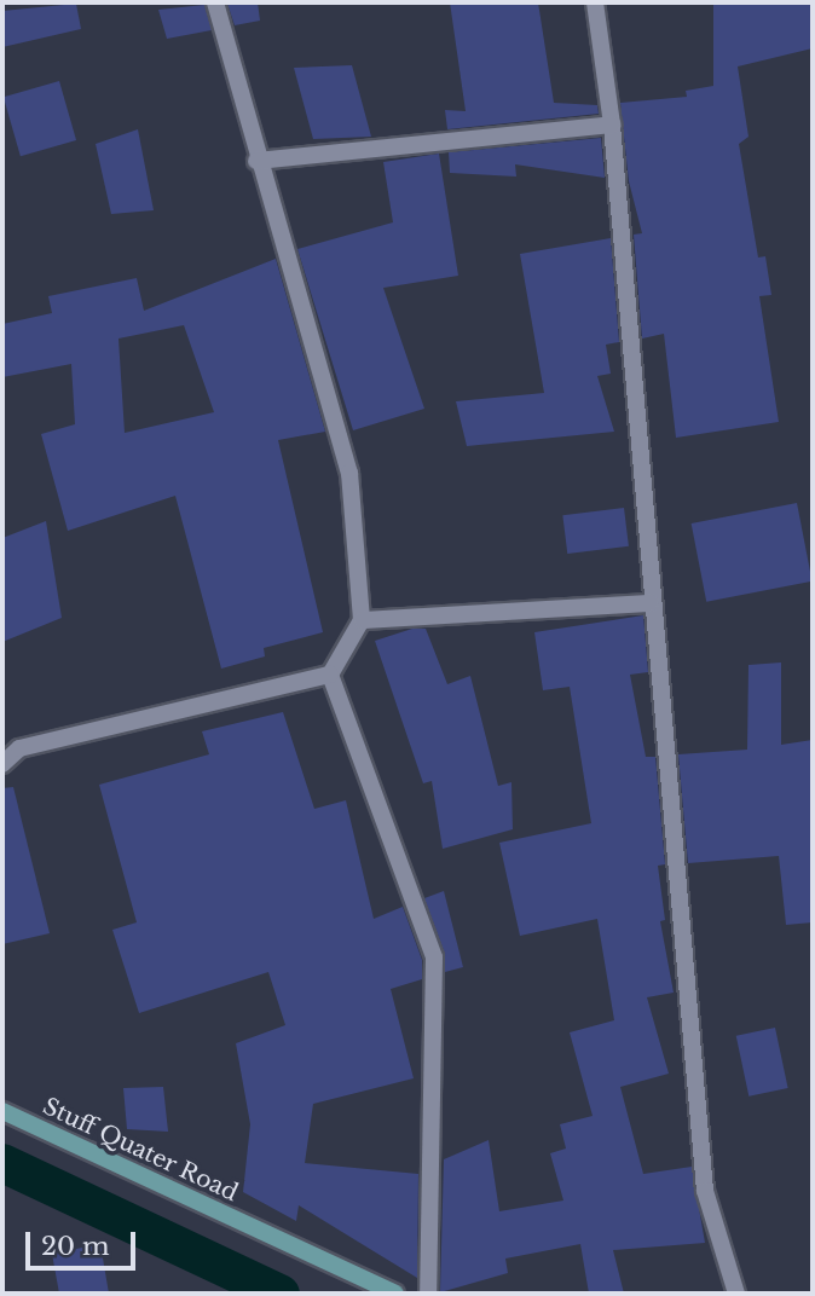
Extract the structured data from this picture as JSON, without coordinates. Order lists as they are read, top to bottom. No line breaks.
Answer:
{"streets":{"street":["Stuff Quater Road"]},"scale_bar":"20 m"}
